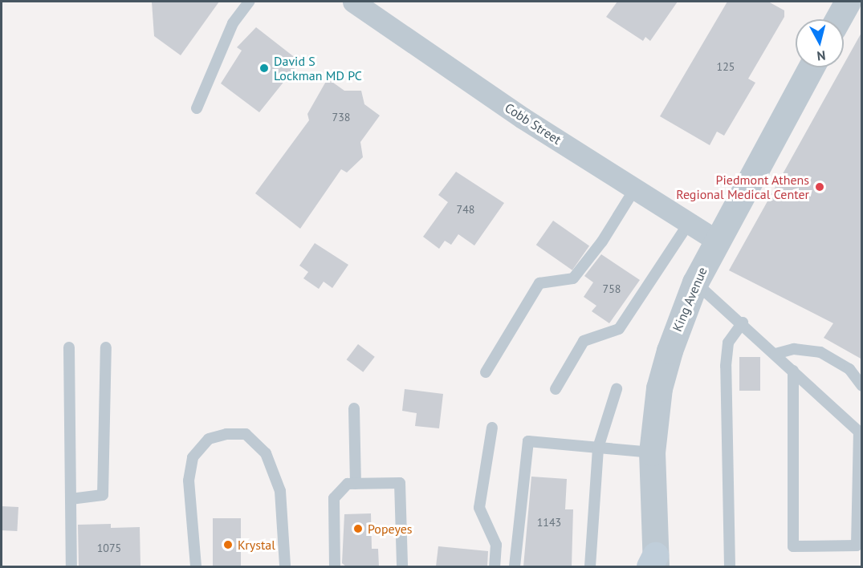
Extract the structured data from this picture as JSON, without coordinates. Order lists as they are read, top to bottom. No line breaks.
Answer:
{"streets":{"street":["Cobb Street","King Avenue"]},"crossings":[["Cobb Street","King Avenue"]],"places":["David S Lockman MD PC","Piedmont Athens Regional Medical Center","Popeyes","Krystal"],"house_numbers":["125","738","748","758","1143","1075"],"north":"bottom"}
